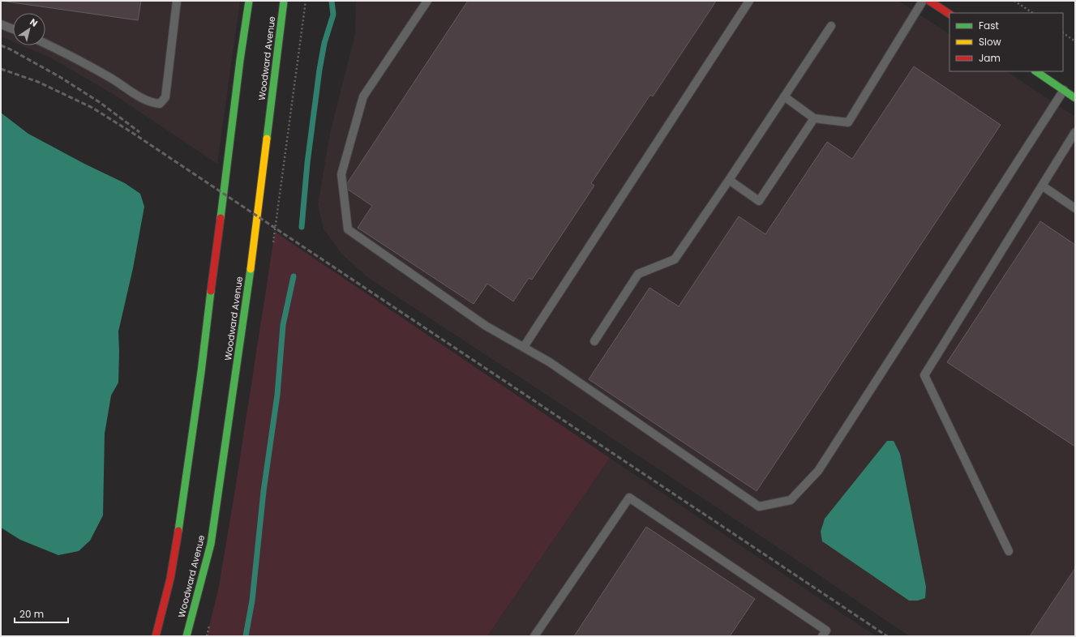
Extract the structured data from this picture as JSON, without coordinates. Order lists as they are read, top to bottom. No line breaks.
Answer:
{"streets":{"street":["Woodward Avenue"]},"legend":["Fast","Slow","Jam"],"scale_bar":"20 m","north":"top right"}
